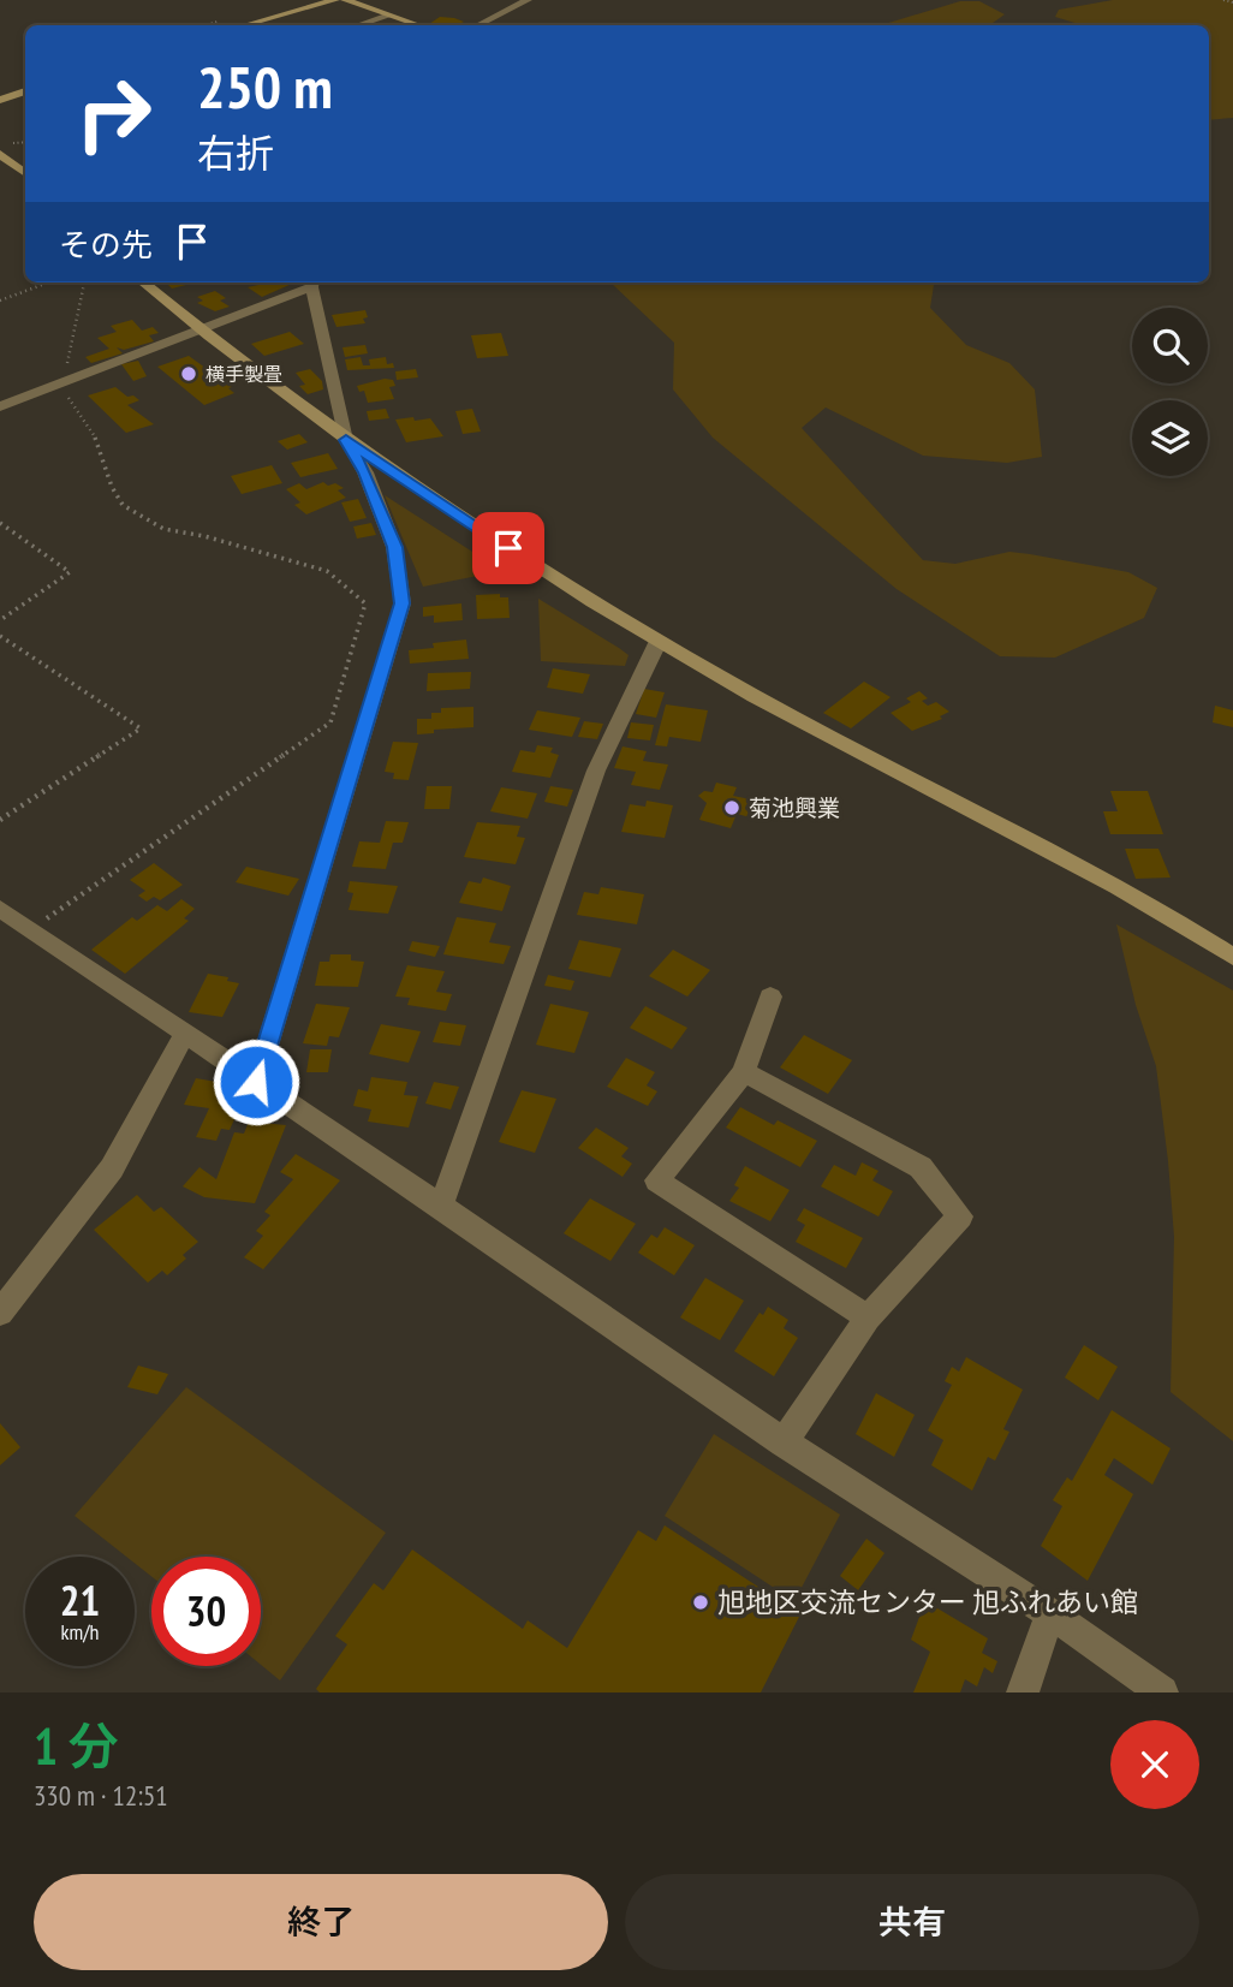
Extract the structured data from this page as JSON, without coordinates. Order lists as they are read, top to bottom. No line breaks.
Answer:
{"places":["横手製畳","菊池興業","旭地区交流センター 旭ふれあい館"],"page":{"turn":["250 m","右折"],"then":"その先","speed":"21 km/h","limit":"30","heading":["1 分","330 m · 12:51"],"buttons":["終了","共有"]}}
